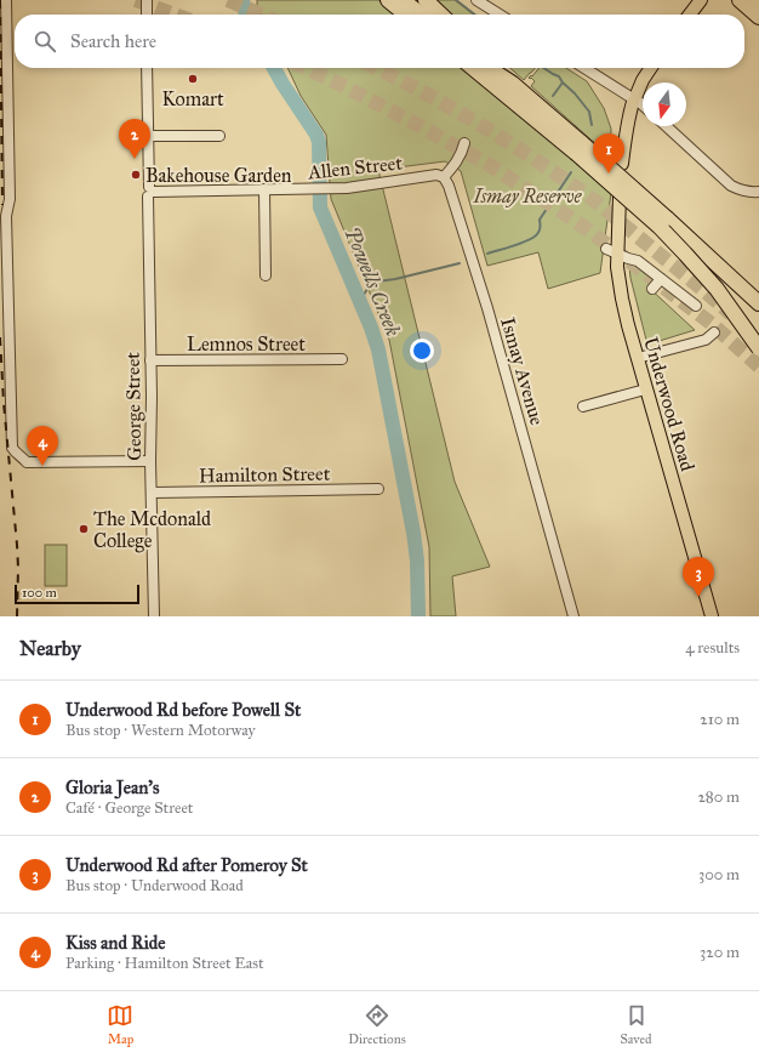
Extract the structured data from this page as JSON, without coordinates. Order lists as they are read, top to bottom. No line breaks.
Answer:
{"streets":{"main road":["Underwood Road"],"street":["Allen Street","Lemnos Street","Ismay Avenue","George Street","Hamilton Street"]},"crossings":[["Allen Street","Ismay Avenue"],["Allen Street","George Street"],["Lemnos Street","George Street"],["George Street","Hamilton Street"]],"water":["Powells Creek"],"parks":["Ismay Reserve"],"places":["Komart","Bakehouse Garden","The Mcdonald College"],"scale_bar":"100 m","north":"bottom","page":{"search":"Search here","pins":["2","1","4","3"],"scale":"100 m","heading":["Nearby","4 results"],"list":[{"mark":"1","name":"Underwood Rd before Powell St","note":"Bus stop · Western Motorway","value":"210 m"},{"mark":"2","name":"Gloria Jean's","note":"Café · George Street","value":"280 m"},{"mark":"3","name":"Underwood Rd after Pomeroy St","note":"Bus stop · Underwood Road","value":"300 m"},{"mark":"4","name":"Kiss and Ride","note":"Parking · Hamilton Street East","value":"320 m"}],"nav":["Map","Directions","Saved"]}}
